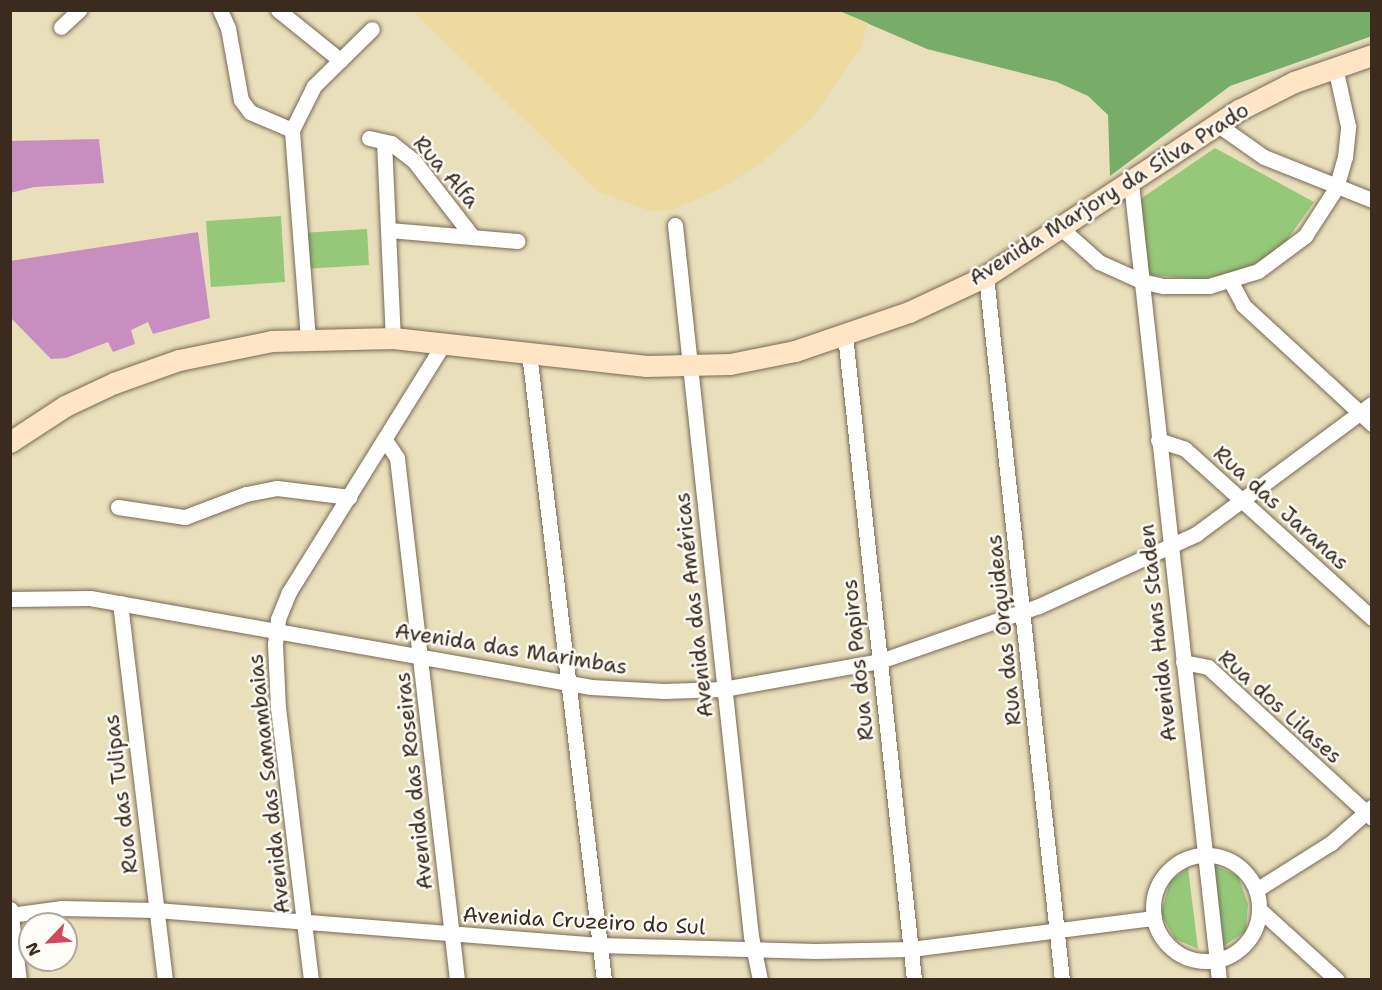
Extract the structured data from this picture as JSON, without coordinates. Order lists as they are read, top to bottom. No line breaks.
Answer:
{"streets":{"main road":["Avenida Marjory da Silva Prado"],"street":["Rua Alfa","Rua das Jaranas","Avenida das Américas","Rua das Orquideas","Avenida Hans Staden","Avenida das Marimbas","Rua dos Papiros","Rua dos Lilases","Avenida das Roseiras","Avenida das Samambaias","Rua das Tulipas","Avenida Cruzeiro do Sul"]},"crossings":[["Rua Alfa","Avenida Marjory da Silva Prado"],["Avenida Marjory da Silva Prado","Avenida das Américas"],["Avenida Marjory da Silva Prado","Rua das Orquideas"],["Avenida Marjory da Silva Prado","Avenida Hans Staden"],["Avenida Marjory da Silva Prado","Rua dos Papiros"],["Avenida Marjory da Silva Prado","Avenida das Samambaias"],["Rua das Jaranas","Avenida Hans Staden"],["Rua das Jaranas","Avenida das Marimbas"],["Avenida das Américas","Avenida das Marimbas"],["Avenida das Américas","Avenida Cruzeiro do Sul"],["Rua das Orquideas","Avenida das Marimbas"],["Rua das Orquideas","Avenida Cruzeiro do Sul"],["Avenida Hans Staden","Avenida das Marimbas"],["Avenida Hans Staden","Rua dos Lilases"],["Avenida das Marimbas","Rua dos Papiros"],["Avenida das Marimbas","Avenida das Roseiras"],["Avenida das Marimbas","Avenida das Samambaias"],["Avenida das Marimbas","Rua das Tulipas"],["Rua dos Papiros","Avenida Cruzeiro do Sul"],["Avenida das Roseiras","Avenida das Samambaias"],["Avenida das Roseiras","Avenida Cruzeiro do Sul"],["Avenida das Samambaias","Avenida Cruzeiro do Sul"],["Rua das Tulipas","Avenida Cruzeiro do Sul"]],"north":"bottom left"}
